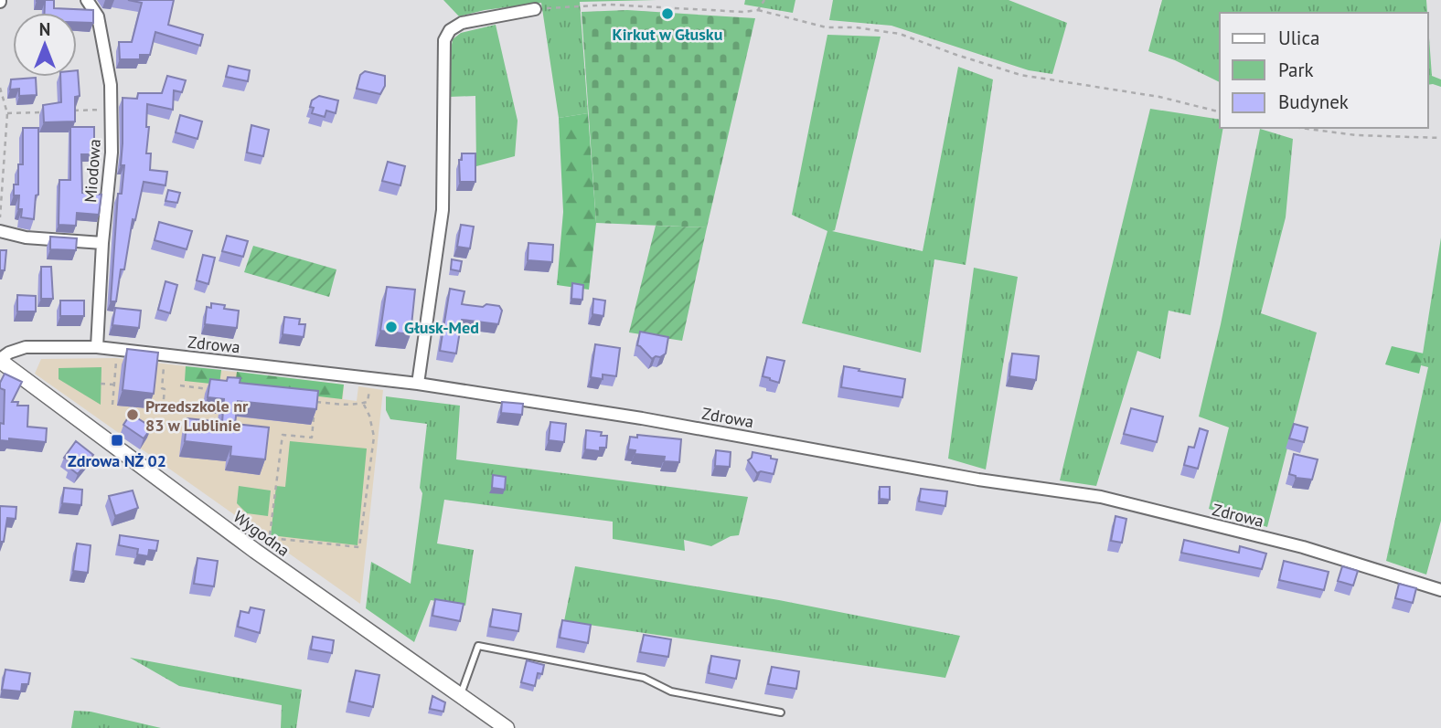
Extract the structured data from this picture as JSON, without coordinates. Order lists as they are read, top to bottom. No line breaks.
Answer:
{"streets":{"street":["Miodowa","Zdrowa","Wygodna"]},"crossings":[["Miodowa","Zdrowa"],["Zdrowa","Wygodna"]],"places":{"other":["Kirkut w Głusku","Głusk-Med","Przedszkole nr 83 w Lublinie"],"transit":["Zdrowa NŻ 02"]},"legend":["Ulica","Park","Budynek"],"north":"top"}
